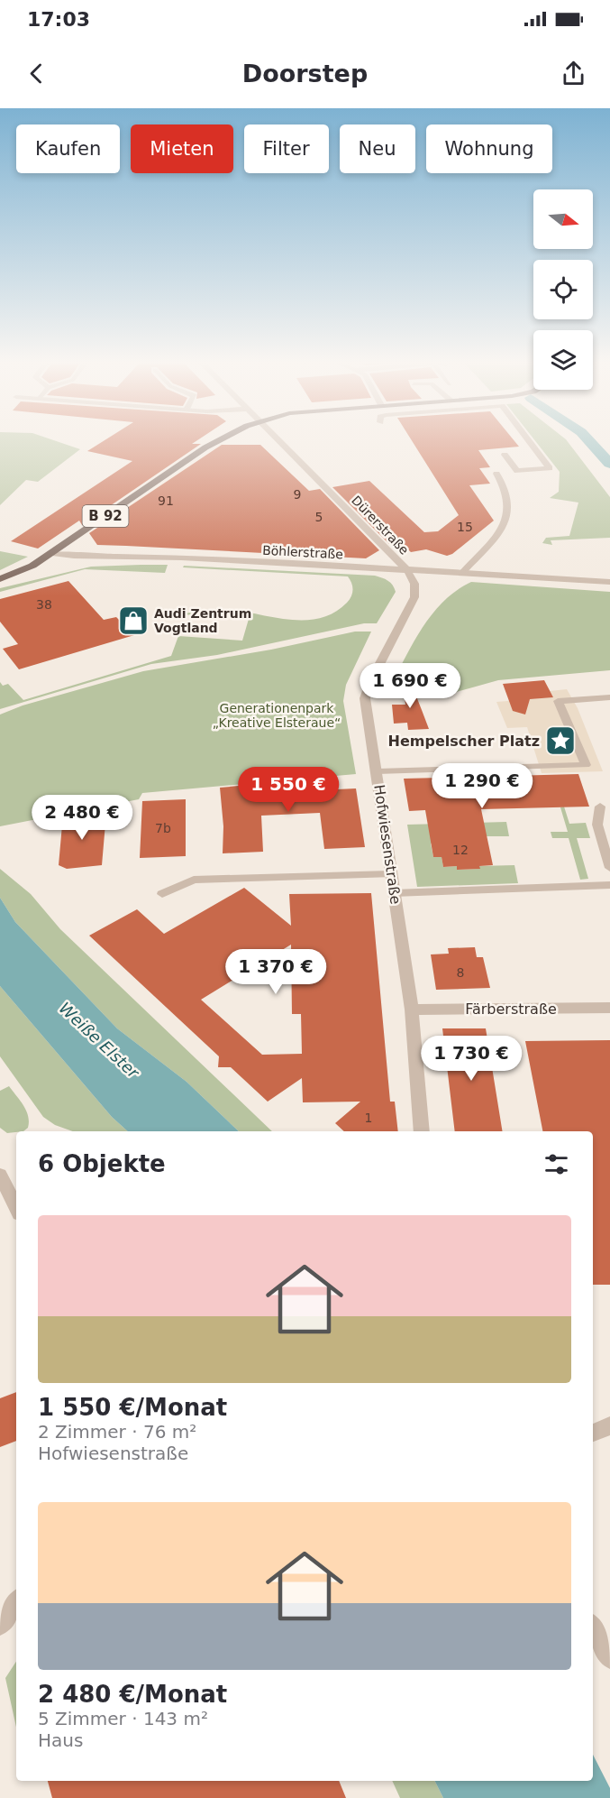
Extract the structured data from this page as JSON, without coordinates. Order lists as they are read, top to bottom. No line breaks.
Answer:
{"streets":{"main road":["B 92"],"street":["Dürerstraße","Böhlerstraße","Hofwiesenstraße","Färberstraße"]},"crossings":[["B 92","Böhlerstraße"],["Dürerstraße","Böhlerstraße"],["Dürerstraße","Hofwiesenstraße"],["Böhlerstraße","Hofwiesenstraße"],["Hofwiesenstraße","Färberstraße"]],"water":["Weiße Elster"],"parks":["Generationenpark „Kreative Elsteraue“"],"places":{"shop":["Audi Zentrum Vogtland"],"place":["Hempelscher Platz"]},"house_numbers":["9","91","5","15","38","7b","12","8","1"],"north":"right","page":{"status":"17:03","header":"Doorstep","chip":["Kaufen","Mieten","Filter","Neu","Wohnung"],"price":["1 690 €","1 290 €","1 550 €","2 480 €","1 370 €","1 730 €"],"heading":"6 Objekte","list":[{"name":"1 550 €/Monat","note":"2 Zimmer · 76 m² · Hofwiesenstraße"},{"name":"2 480 €/Monat","note":"5 Zimmer · 143 m² · Haus"}]}}
